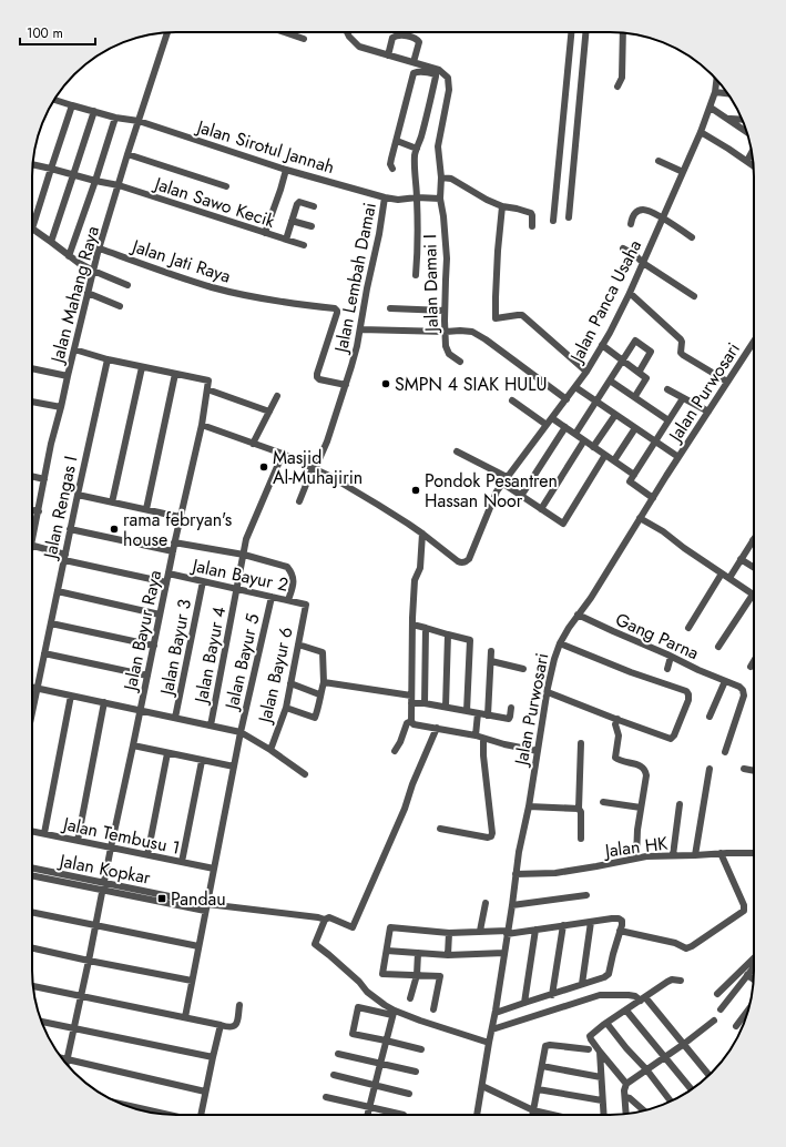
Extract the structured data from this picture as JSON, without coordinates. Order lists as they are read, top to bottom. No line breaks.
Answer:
{"streets":{"street":["Jalan Sirotul Jannah","Jalan Sawo Kecik","Jalan Jati Raya","Jalan Lembah Damai","Jalan Damai I","Jalan Mahang Raya","Jalan Panca Usaha","Jalan Purwosari","Jalan Rengas I","Jalan Bayur 2","Jalan Bayur Raya","Gang Parna","Jalan Bayur 3","Jalan Bayur 4","Jalan Bayur 5","Jalan Bayur 6","Jalan Tembusu 1","Jalan HK","Jalan Kopkar"]},"crossings":[["Jalan Sirotul Jannah","Jalan Lembah Damai"],["Jalan Sirotul Jannah","Jalan Mahang Raya"],["Jalan Sawo Kecik","Jalan Mahang Raya"],["Jalan Jati Raya","Jalan Lembah Damai"],["Jalan Jati Raya","Jalan Mahang Raya"],["Jalan Lembah Damai","Jalan Damai I"],["Jalan Lembah Damai","Jalan Panca Usaha"],["Jalan Panca Usaha","Jalan Bayur Raya"],["Jalan Panca Usaha","Jalan Bayur 4"],["Jalan Purwosari","Gang Parna"],["Jalan Purwosari","Jalan HK"],["Jalan Bayur 2","Jalan Bayur Raya"],["Jalan Bayur 2","Jalan Bayur 3"],["Jalan Bayur 2","Jalan Bayur 4"],["Jalan Bayur 2","Jalan Bayur 5"],["Jalan Bayur 2","Jalan Bayur 6"],["Jalan Bayur Raya","Jalan Tembusu 1"],["Jalan Bayur Raya","Jalan Kopkar"],["Jalan Bayur 5","Jalan Tembusu 1"],["Jalan Bayur 5","Jalan Kopkar"]],"places":{"other":["SMPN 4 SIAK HULU","Masjid Al-Muhajirin","Pondok Pesantren Hassan Noor","rama febryan's house"],"transit":["Pandau"]},"scale_bar":"100 m"}
